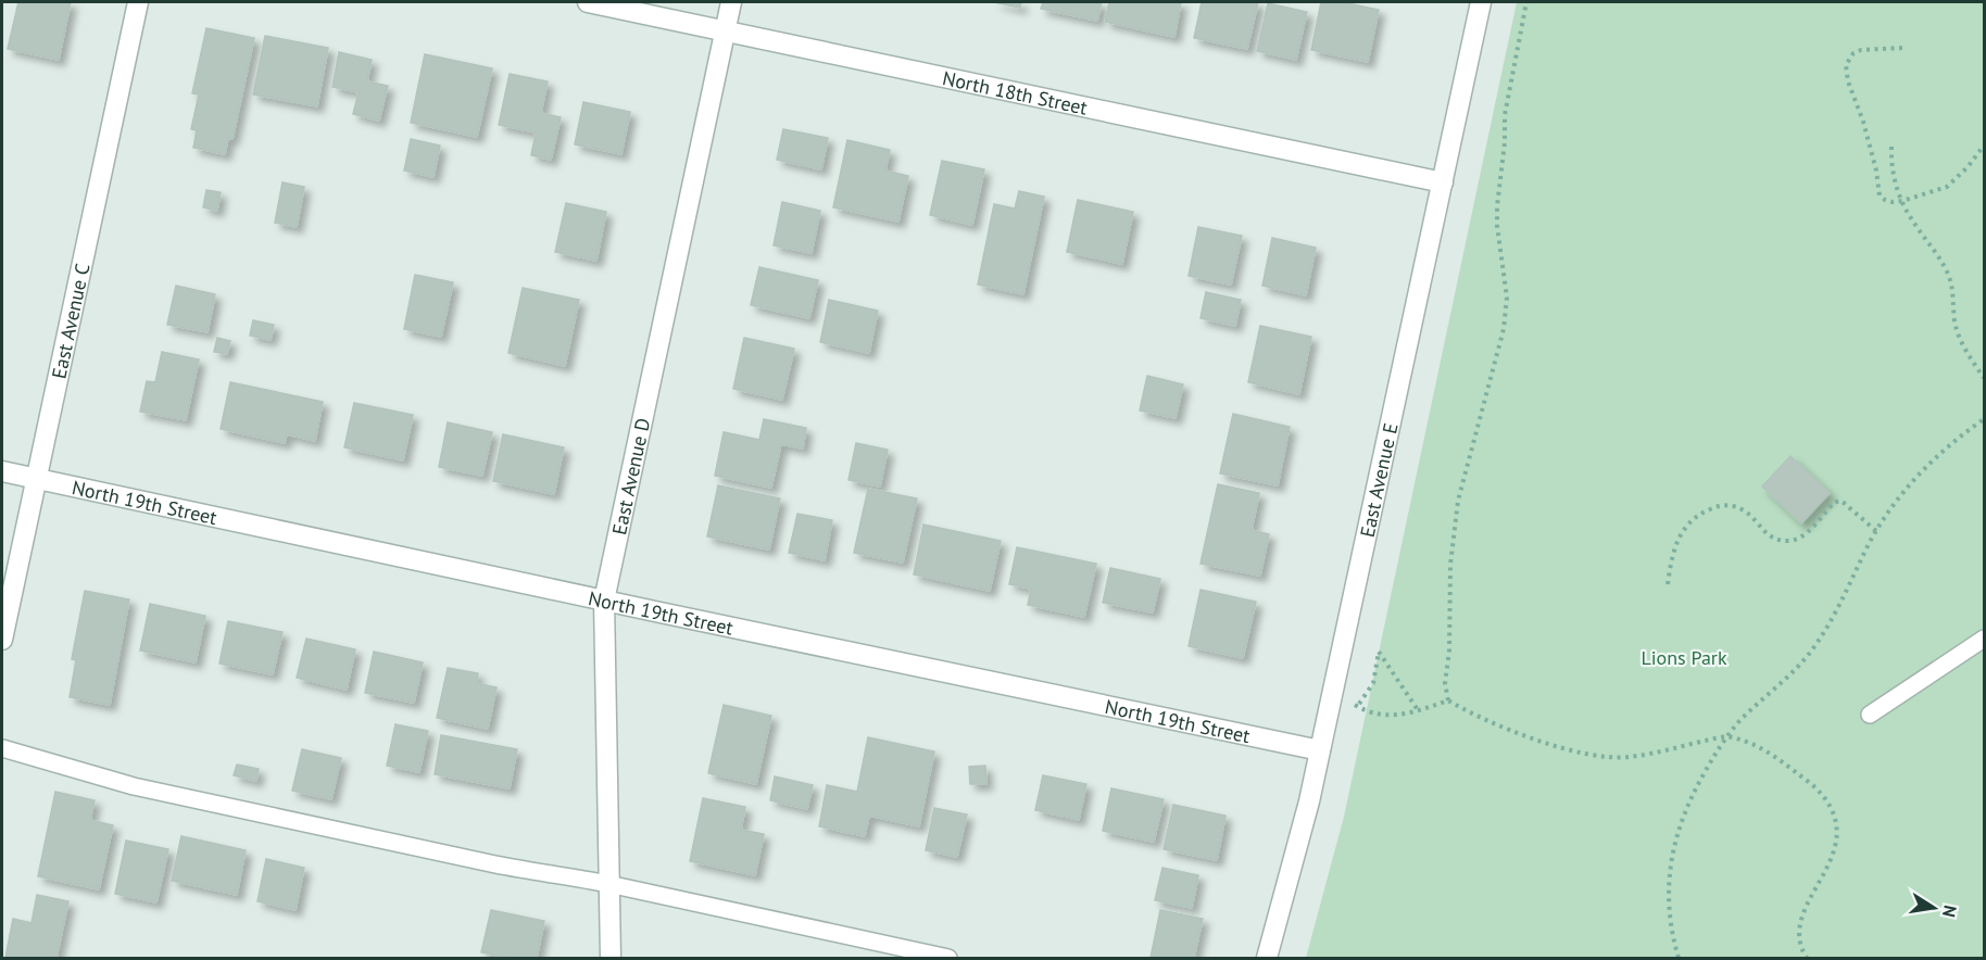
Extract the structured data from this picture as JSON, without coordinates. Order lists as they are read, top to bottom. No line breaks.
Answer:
{"streets":{"street":["North 18th Street","East Avenue C","East Avenue D","East Avenue E","North 19th Street"]},"crossings":[["North 18th Street","East Avenue D"],["North 18th Street","East Avenue E"],["East Avenue C","North 19th Street"],["East Avenue D","North 19th Street"],["East Avenue E","North 19th Street"]],"parks":["Lions Park"],"north":"right"}
